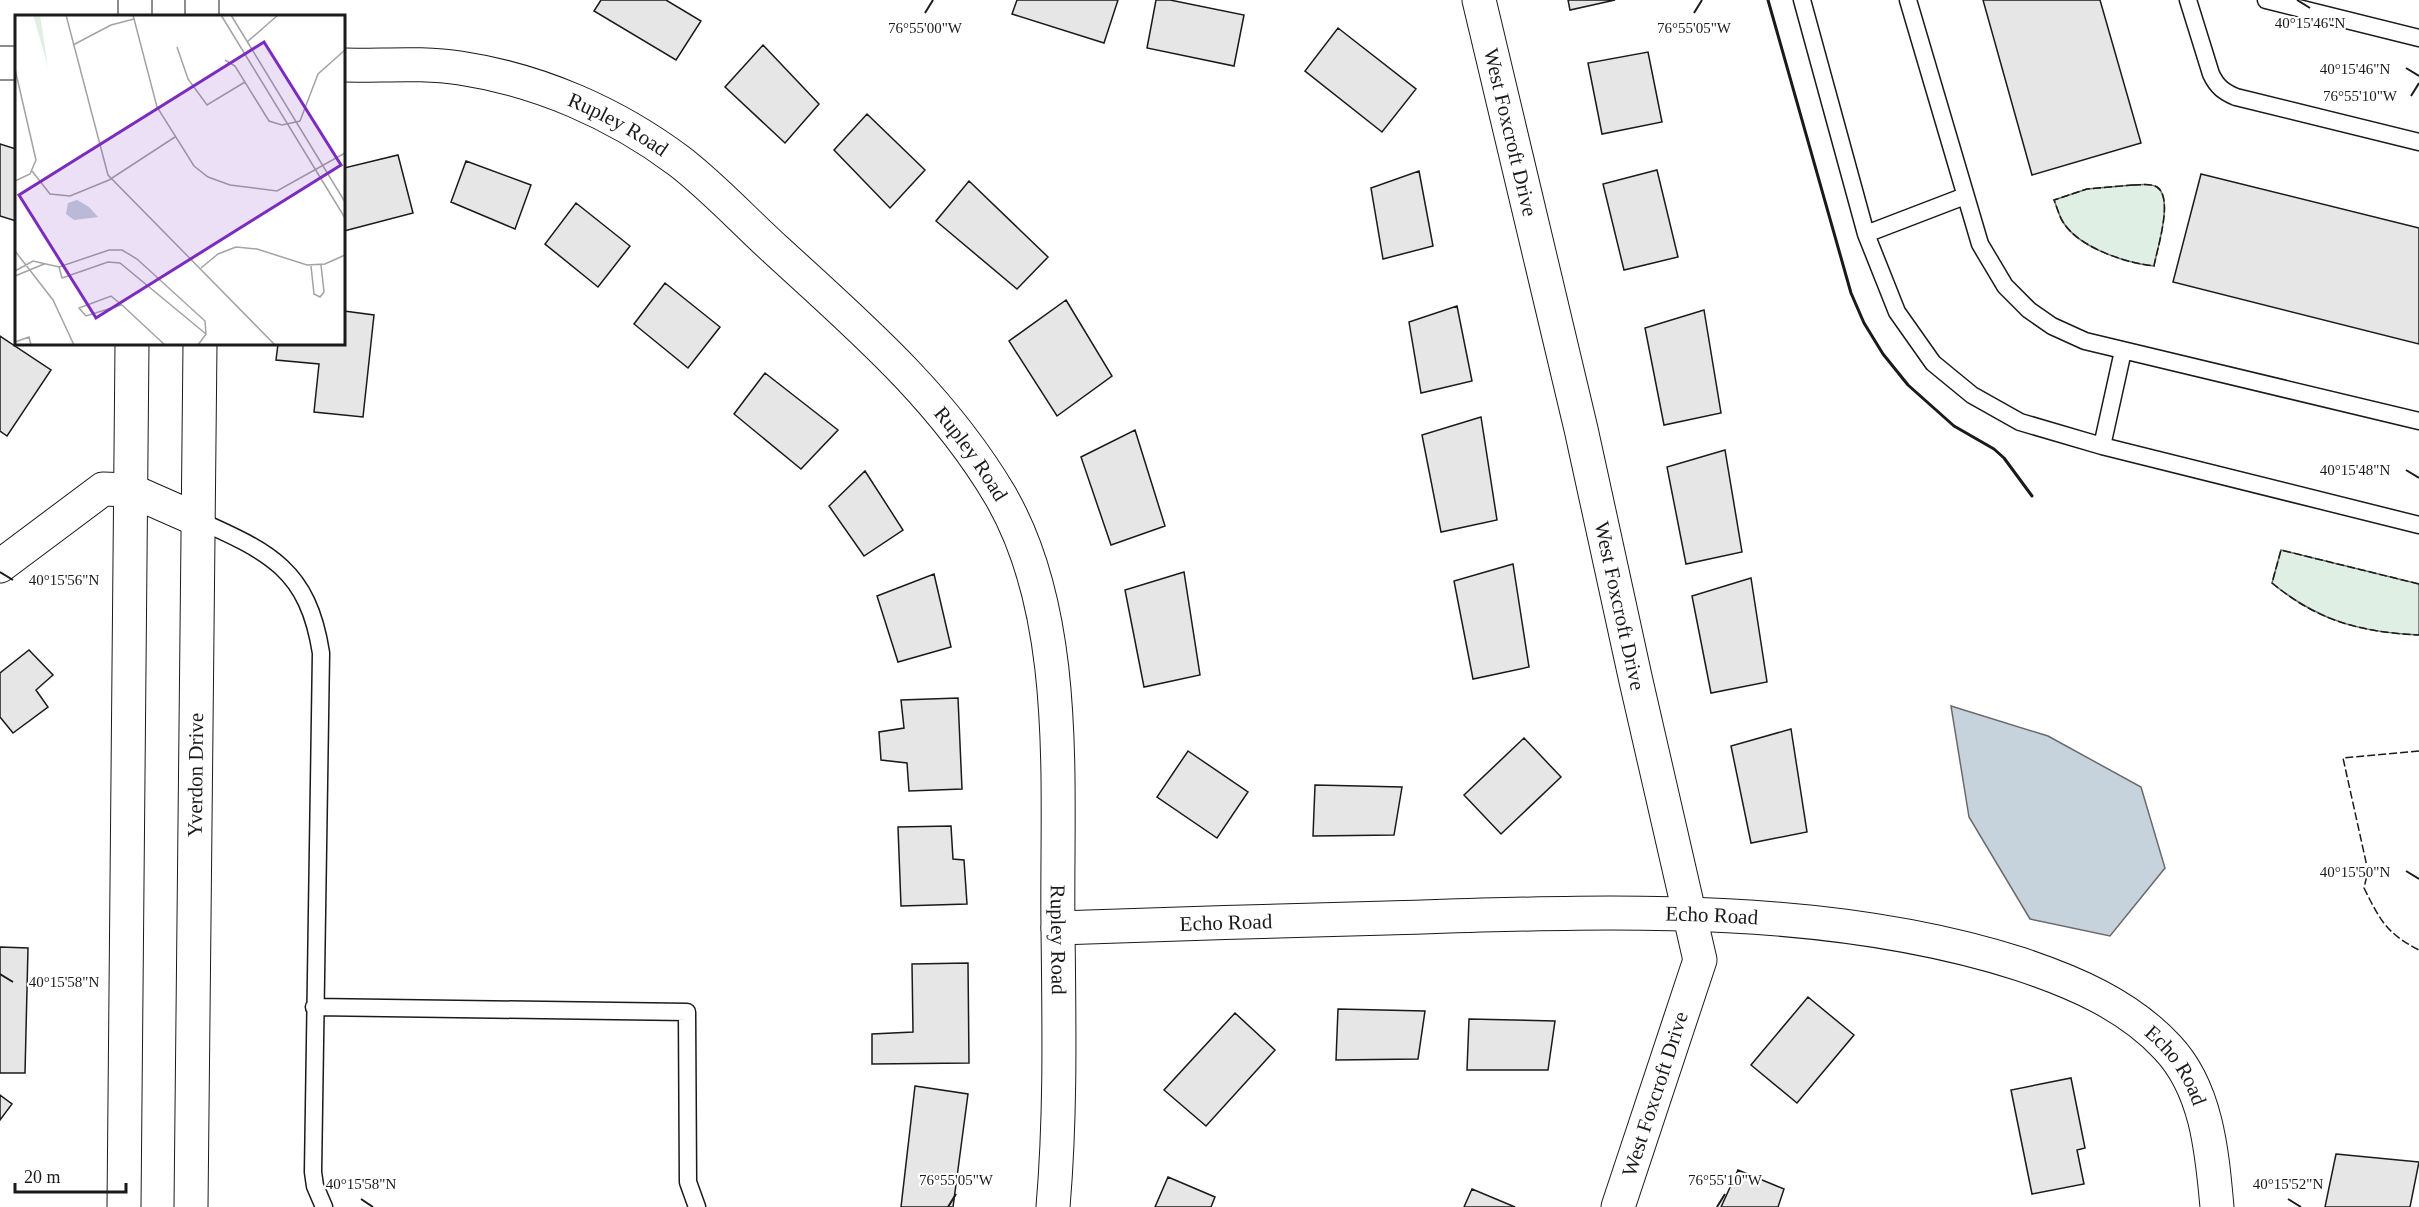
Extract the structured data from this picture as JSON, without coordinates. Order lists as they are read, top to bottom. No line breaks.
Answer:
{"streets":{"street":["Rupley Road","West Foxcroft Drive","Yverdon Drive","Echo Road"]},"crossings":[["Rupley Road","Echo Road"],["West Foxcroft Drive","Echo Road"]],"scale_bar":"20 m","coordinates":["40°15'46\"N","76°55'00\"W","76°55'05\"W","76°55'10\"W","40°15'48\"N","40°15'56\"N","40°15'50\"N","40°15'58\"N","40°15'52\"N"]}
